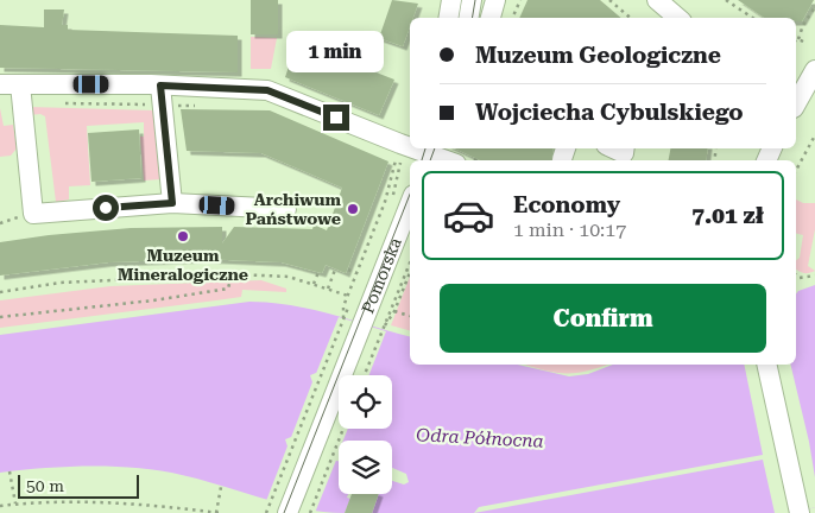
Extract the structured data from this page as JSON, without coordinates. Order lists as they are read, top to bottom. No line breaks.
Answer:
{"streets":{"street":["Pomorska"]},"water":["Odra Północna"],"places":["Archiwum Państwowe","Muzeum Mineralogiczne"],"scale_bar":"50 m","page":{"banner":["Muzeum Geologiczne","Wojciecha Cybulskiego"],"bubble":"1 min","list":[{"name":"Economy","note":"1 min · 10:17","value":"7.01 zł"}],"buttons":"Confirm","scale":"50 m"}}
